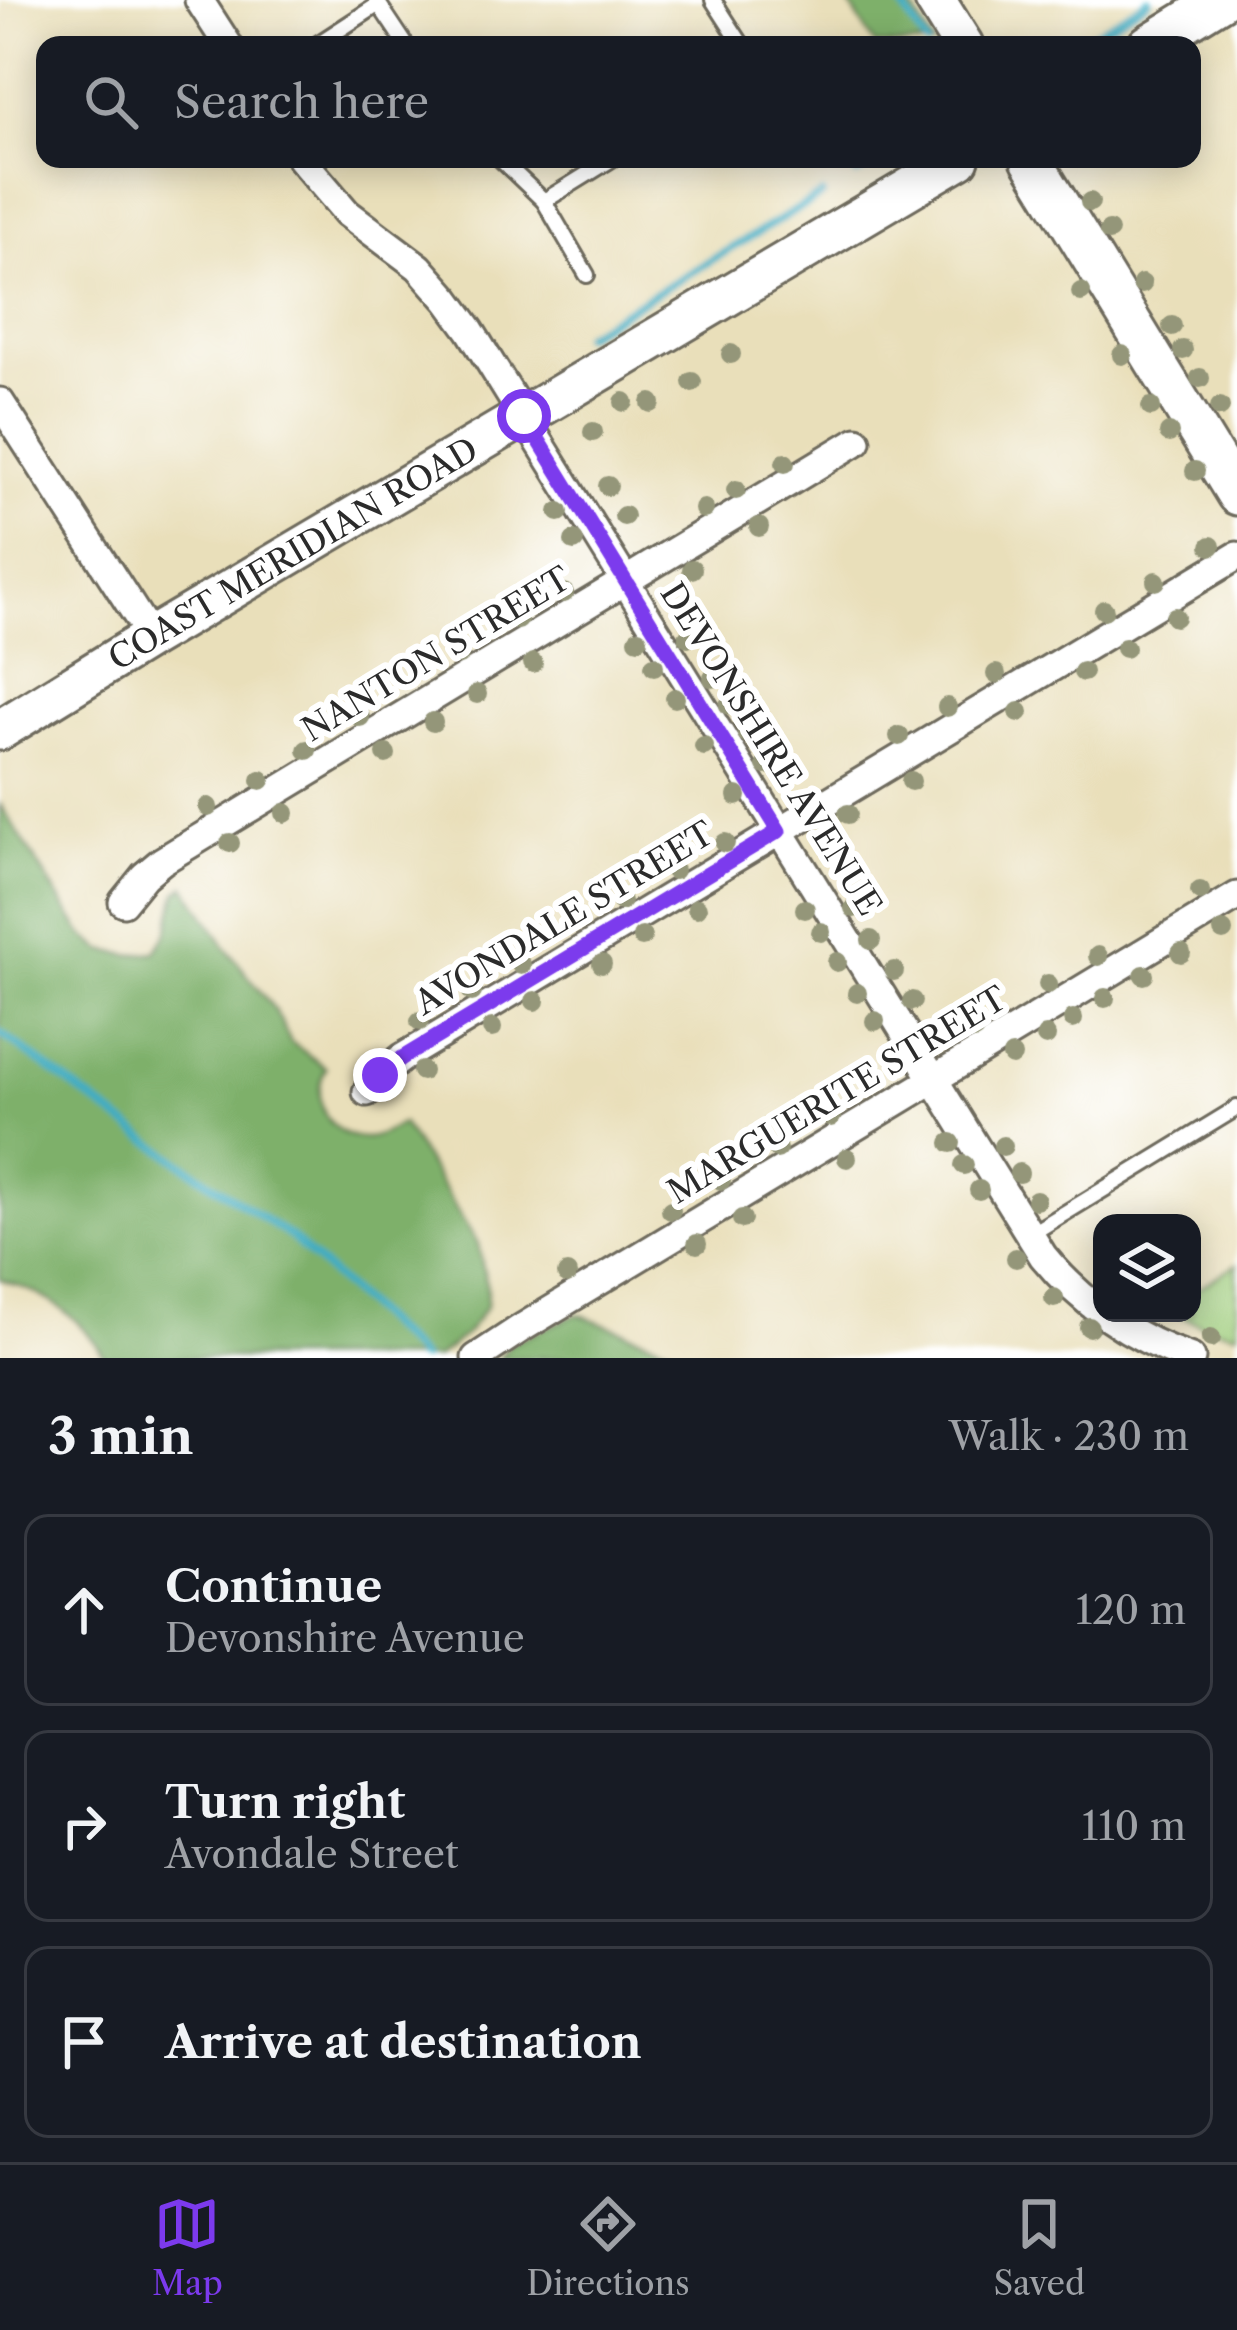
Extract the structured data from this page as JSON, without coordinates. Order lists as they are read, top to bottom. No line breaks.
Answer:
{"streets":{"main road":["COAST MERIDIAN ROAD"],"street":["NANTON STREET","DEVONSHIRE AVENUE","AVONDALE STREET","MARGUERITE STREET"]},"crossings":[["COAST MERIDIAN ROAD","DEVONSHIRE AVENUE"],["NANTON STREET","DEVONSHIRE AVENUE"],["DEVONSHIRE AVENUE","AVONDALE STREET"],["DEVONSHIRE AVENUE","MARGUERITE STREET"]],"page":{"search":"Search here","heading":["3 min","Walk · 230 m"],"list":[["Continue","Devonshire Avenue","120 m"],["Turn right","Avondale Street","110 m"],"Arrive at destination"],"nav":["Map","Directions","Saved"]}}
